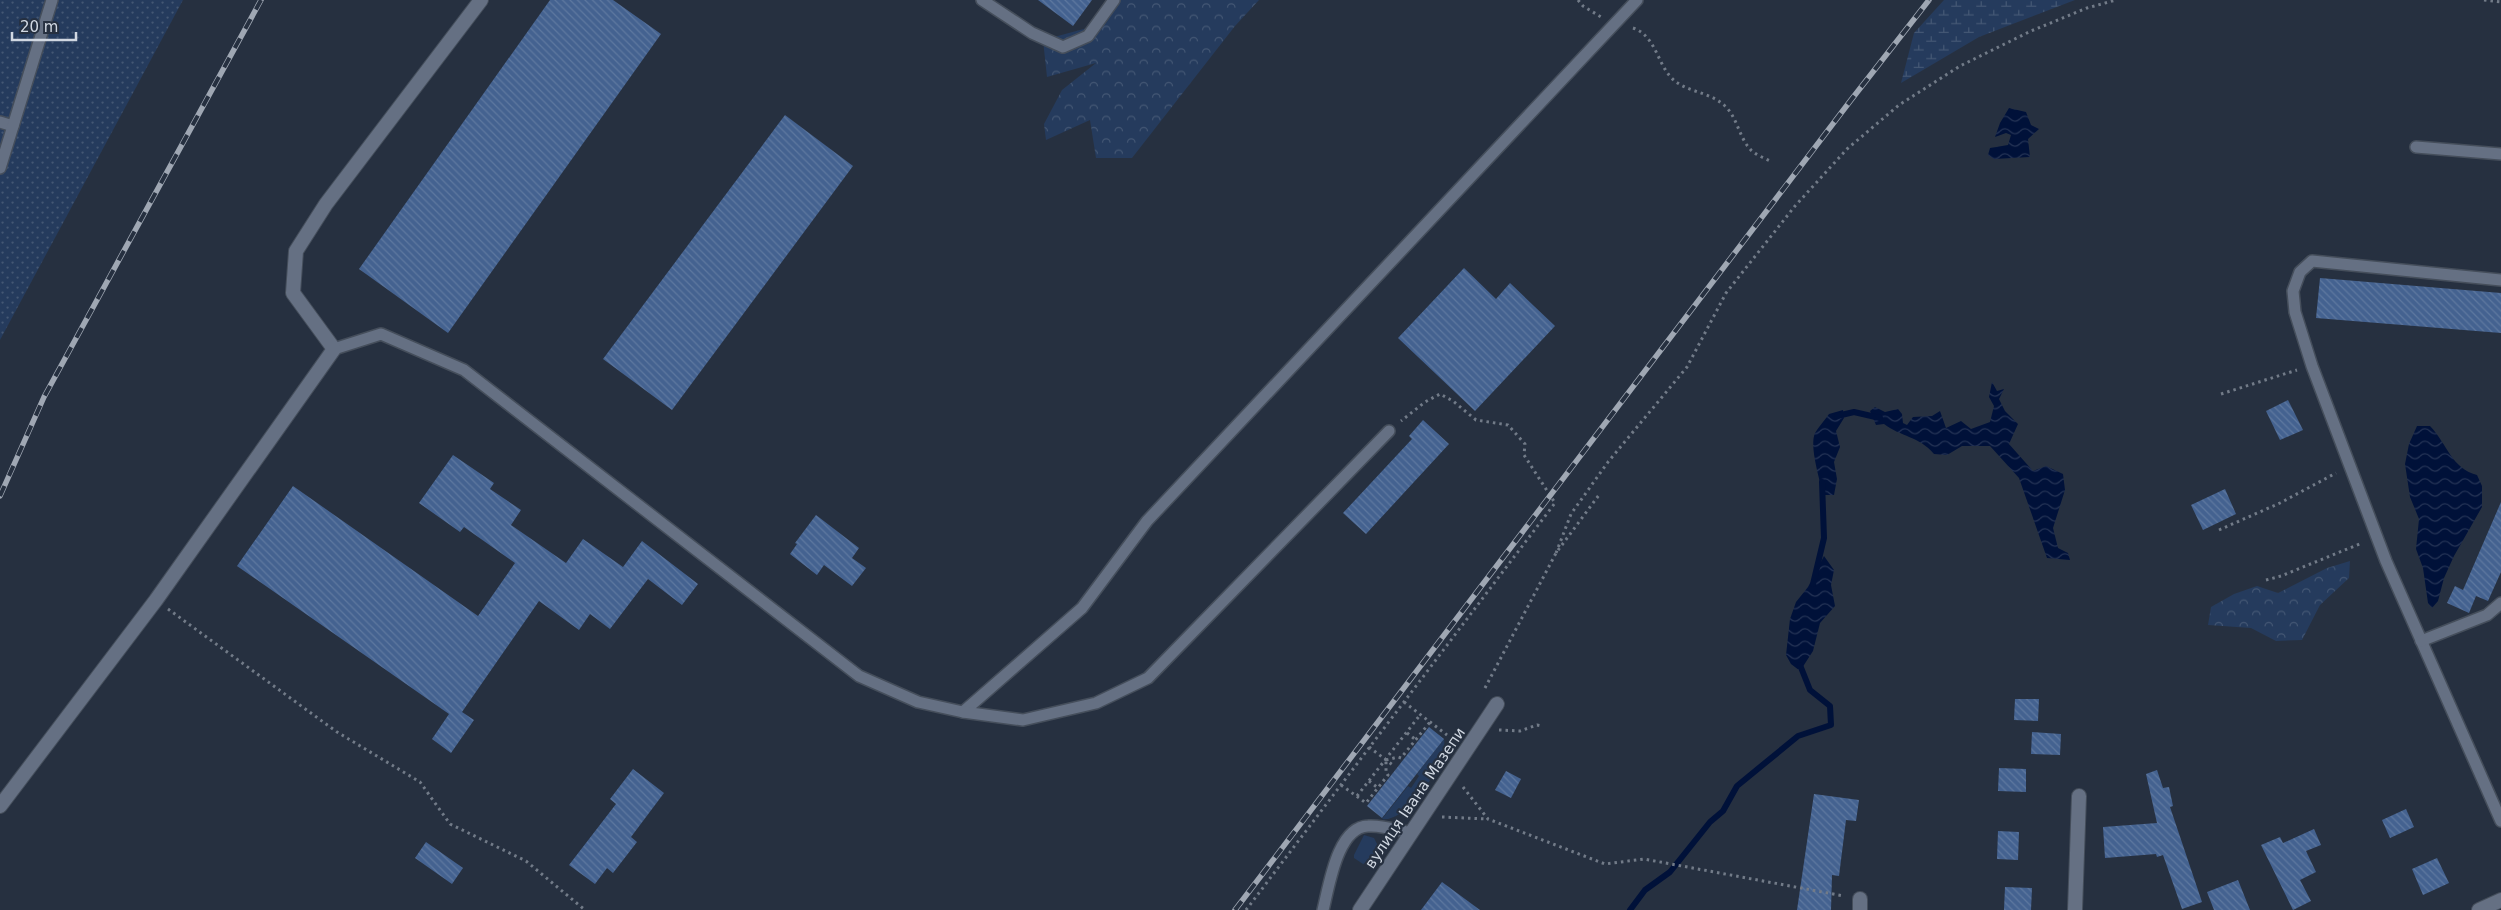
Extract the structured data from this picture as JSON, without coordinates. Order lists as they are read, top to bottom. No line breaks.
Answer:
{"streets":{"street":["вулиця Івана Мазепи"]},"scale_bar":"20 m"}
